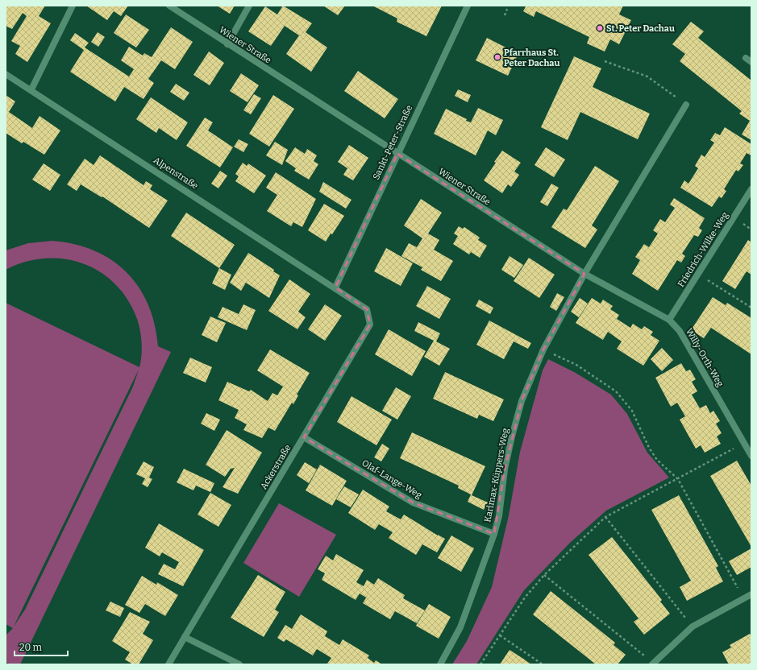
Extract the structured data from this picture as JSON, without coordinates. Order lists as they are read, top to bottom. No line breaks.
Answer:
{"streets":{"street":["Wiener Straße","Sankt-Peter-Straße","Alpenstraße","Friedrich-Wilke-Weg","Willy-Orth-Weg","Ackerstraße","Karlmax-Küppers-Weg","Olaf-Lange-Weg"]},"crossings":[["Wiener Straße","Sankt-Peter-Straße"],["Wiener Straße","Willy-Orth-Weg"],["Wiener Straße","Karlmax-Küppers-Weg"],["Sankt-Peter-Straße","Alpenstraße"],["Sankt-Peter-Straße","Ackerstraße"],["Alpenstraße","Ackerstraße"],["Friedrich-Wilke-Weg","Willy-Orth-Weg"],["Willy-Orth-Weg","Karlmax-Küppers-Weg"],["Ackerstraße","Olaf-Lange-Weg"],["Karlmax-Küppers-Weg","Olaf-Lange-Weg"]],"places":["St. Peter Dachau","Pfarrhaus St. Peter Dachau"],"scale_bar":"20 m"}
